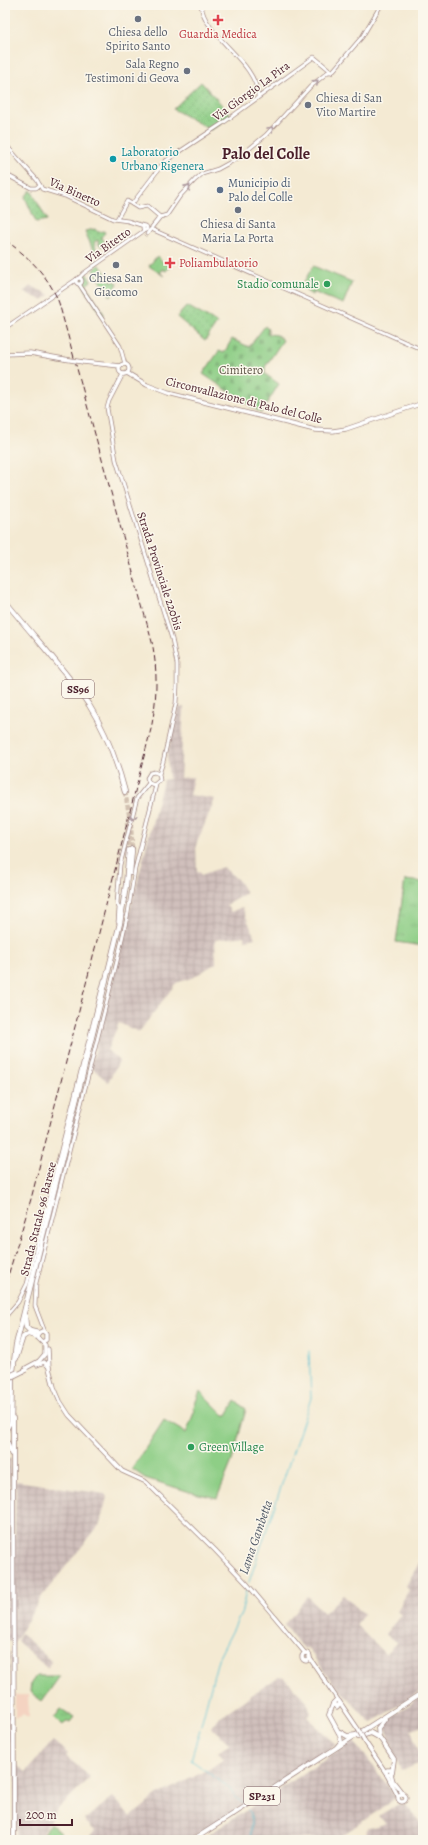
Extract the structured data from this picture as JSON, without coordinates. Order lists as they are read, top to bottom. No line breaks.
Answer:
{"streets":{"highway":["SS96","Strada Statale 96 Barese"],"main road":["Circonvallazione di Palo del Colle","SP231"],"street":["Via Giorgio La Pira","Via Binetto","Via Bitetto","Strada Provinciale 220bis"]},"crossings":[["Via Binetto","Via Bitetto"]],"districts":["Palo del Colle"],"water":["Lama Gambetta"],"parks":["Cimitero"],"places":{"other":["Chiesa dello Spirito Santo","Sala Regno Testimoni di Geova","Chiesa di San Vito Martire","Laboratorio Urbano Rigenera","Municipio di Palo del Colle","Chiesa di Santa Maria La Porta","Chiesa San Giacomo","Stadio comunale","Green Village"],"health":["Guardia Medica","Poliambulatorio"]},"scale_bar":"200 m"}
